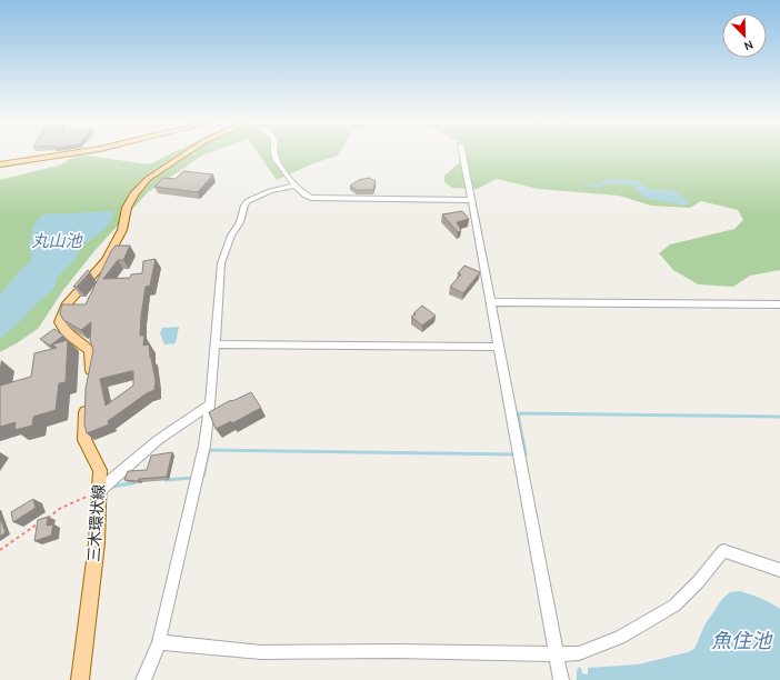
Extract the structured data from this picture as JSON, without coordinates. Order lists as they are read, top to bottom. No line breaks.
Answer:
{"streets":{"main road":["三木環状線"]},"water":["丸山池","魚住池"],"north":"bottom right"}
